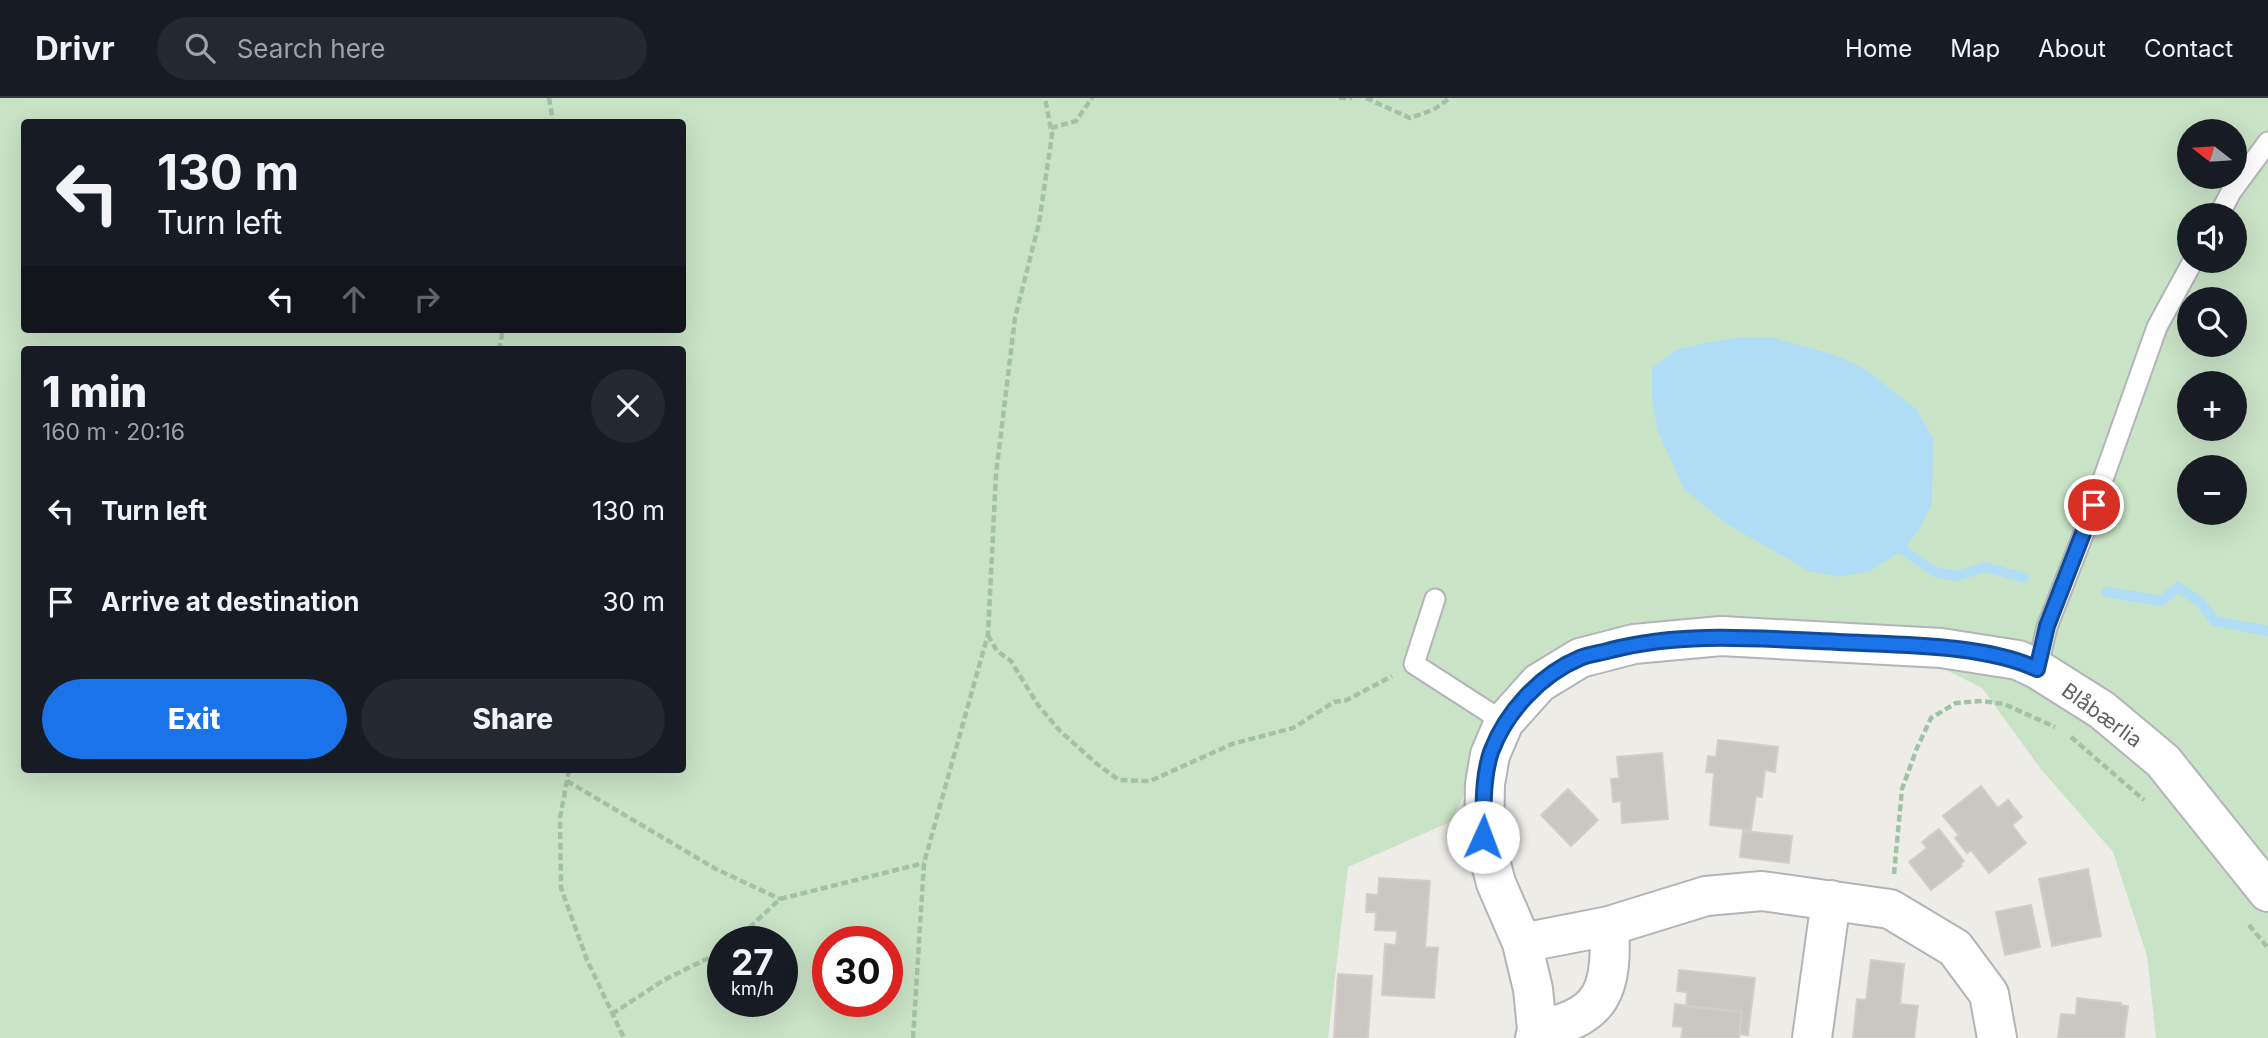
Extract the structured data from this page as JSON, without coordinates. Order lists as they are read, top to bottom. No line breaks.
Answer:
{"streets":{"street":["Blåbærlia"]},"north":"left","page":{"header":"Drivr","search":"Search here","nav":["Home","Map","About","Contact"],"map_buttons":["+","−"],"turn":["130 m","Turn left"],"heading":["1 min","160 m · 20:16"],"list":[{"name":"Turn left","value":"130 m"},{"name":"Arrive at destination","value":"30 m"}],"buttons":["Exit","Share"],"speed":"27 km/h","limit":"30"}}
